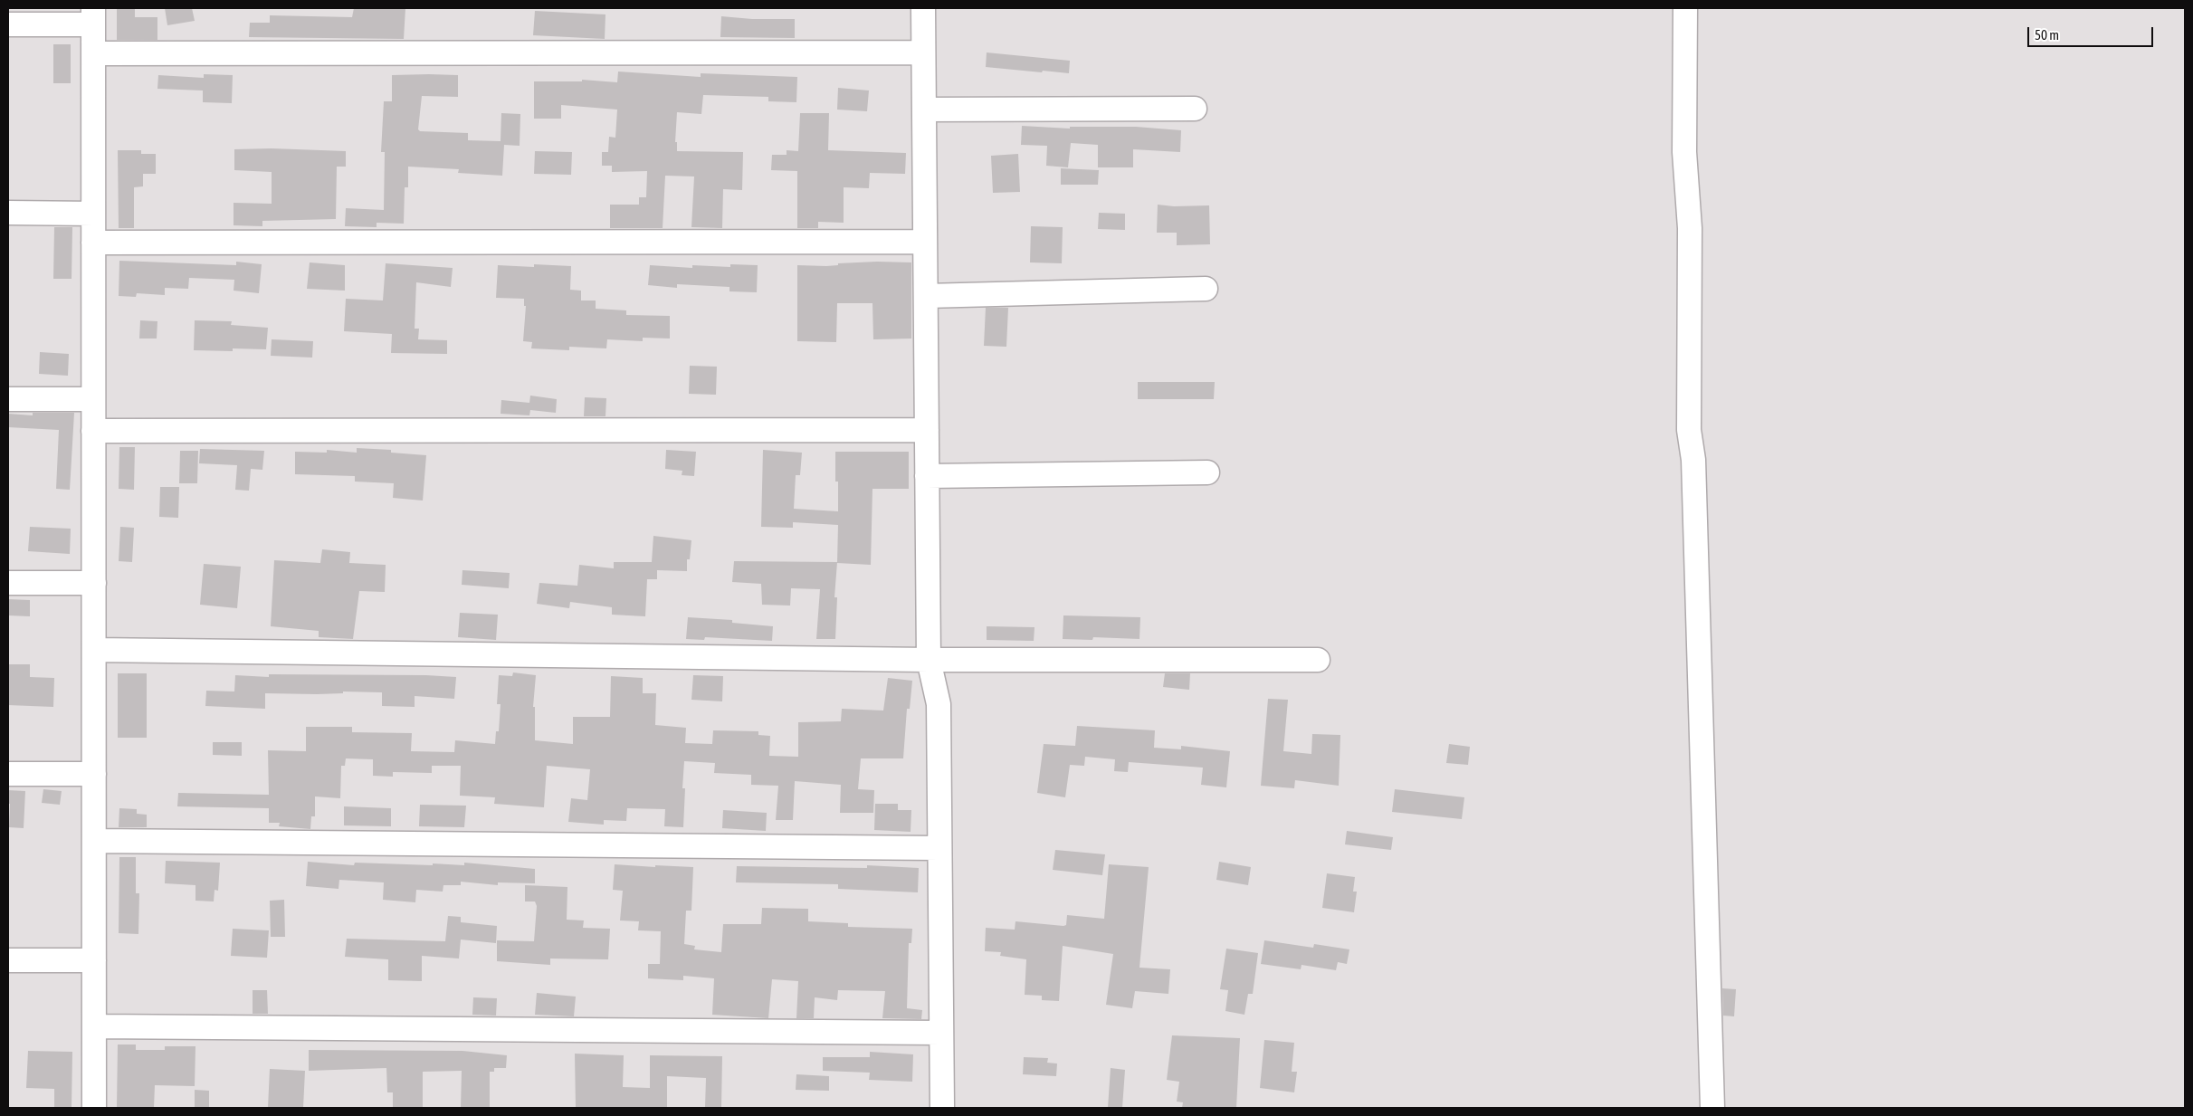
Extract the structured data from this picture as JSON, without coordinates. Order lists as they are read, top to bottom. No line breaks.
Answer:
{"scale_bar":"50 m"}
